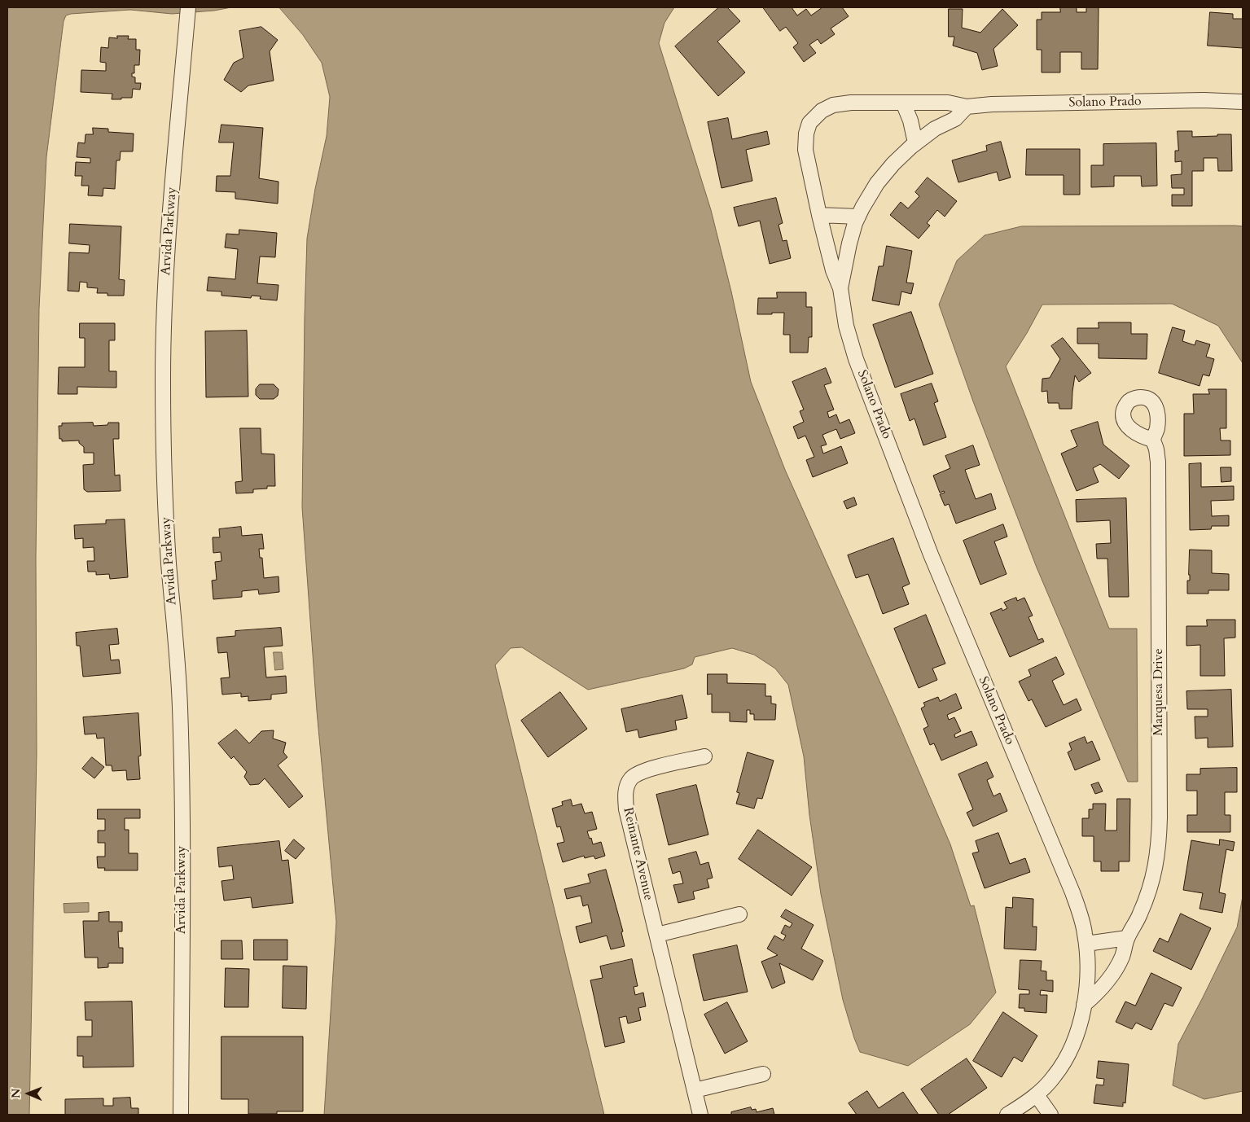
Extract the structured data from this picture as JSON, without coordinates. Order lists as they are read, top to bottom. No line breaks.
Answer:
{"streets":{"street":["Solano Prado","Arvida Parkway","Marquesa Drive","Reinante Avenue"]},"crossings":[["Solano Prado","Marquesa Drive"]],"north":"left"}
